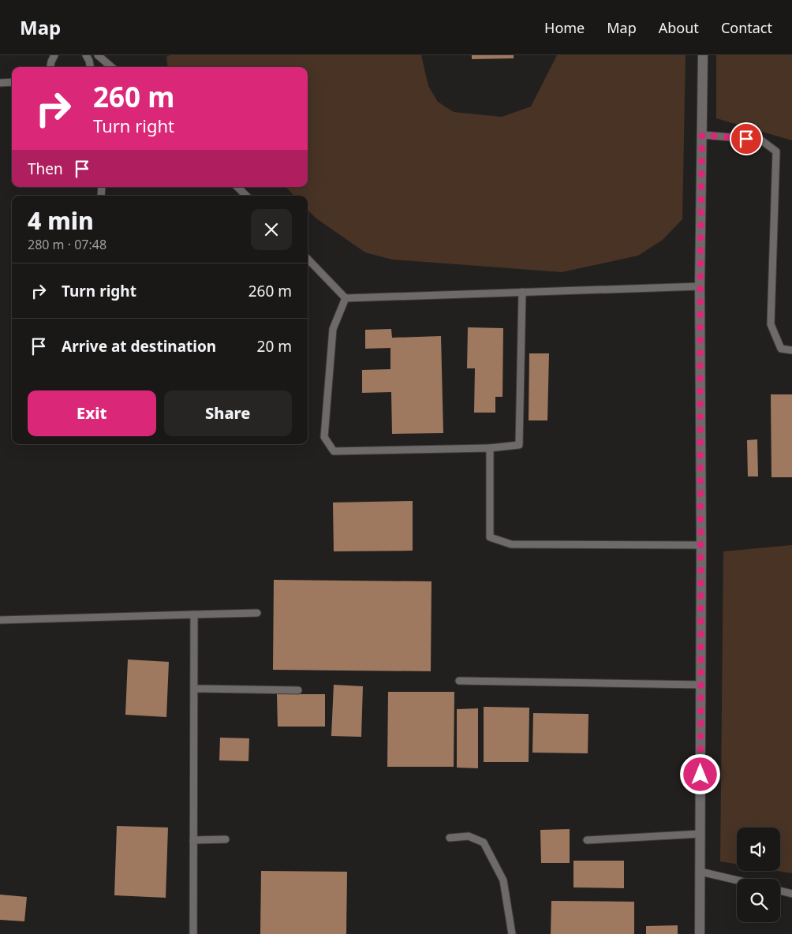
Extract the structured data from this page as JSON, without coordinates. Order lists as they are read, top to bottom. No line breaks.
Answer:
{"page":{"header":"Map","nav":["Home","Map","About","Contact"],"turn":["260 m","Turn right"],"then":"Then","heading":["4 min","280 m · 07:48"],"list":[{"name":"Turn right","value":"260 m"},{"name":"Arrive at destination","value":"20 m"}],"buttons":["Exit","Share"]}}
